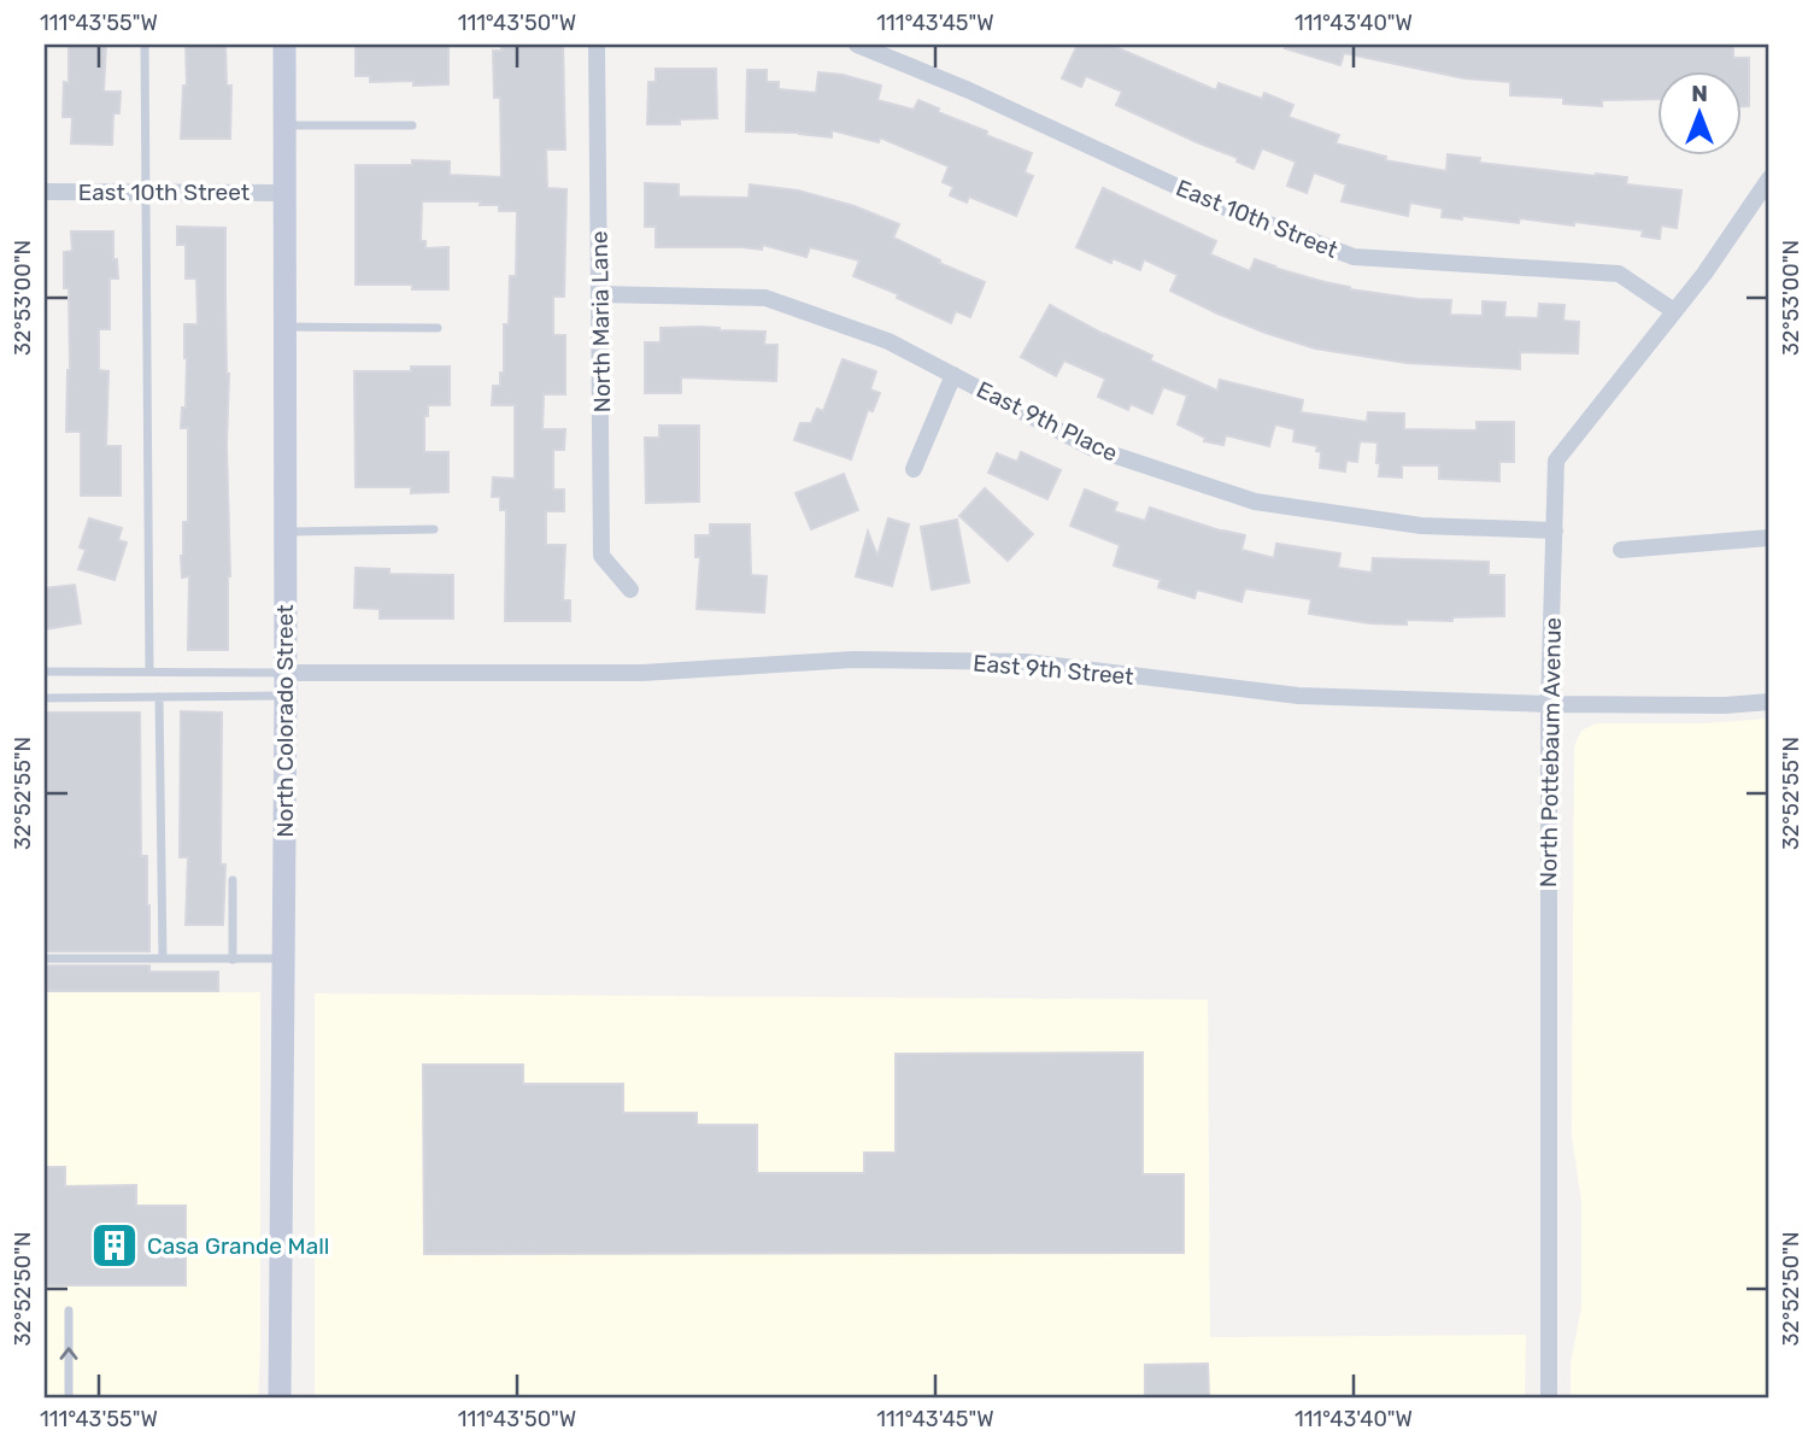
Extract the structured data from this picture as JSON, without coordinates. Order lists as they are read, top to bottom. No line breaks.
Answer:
{"streets":{"street":["East 10th Street","North Maria Lane","East 9th Place","East 9th Street","North Colorado Street","North Pottebaum Avenue"]},"crossings":[["East 10th Street","North Colorado Street"],["East 10th Street","North Pottebaum Avenue"],["North Maria Lane","East 9th Place"],["East 9th Place","North Pottebaum Avenue"],["East 9th Street","North Colorado Street"],["East 9th Street","North Pottebaum Avenue"]],"places":{"building":["Casa Grande Mall"]},"north":"top","coordinates":["111°43'55\"W","111°43'50\"W","111°43'45\"W","111°43'40\"W","32°53'00\"N","32°52'55\"N","32°52'50\"N"]}
